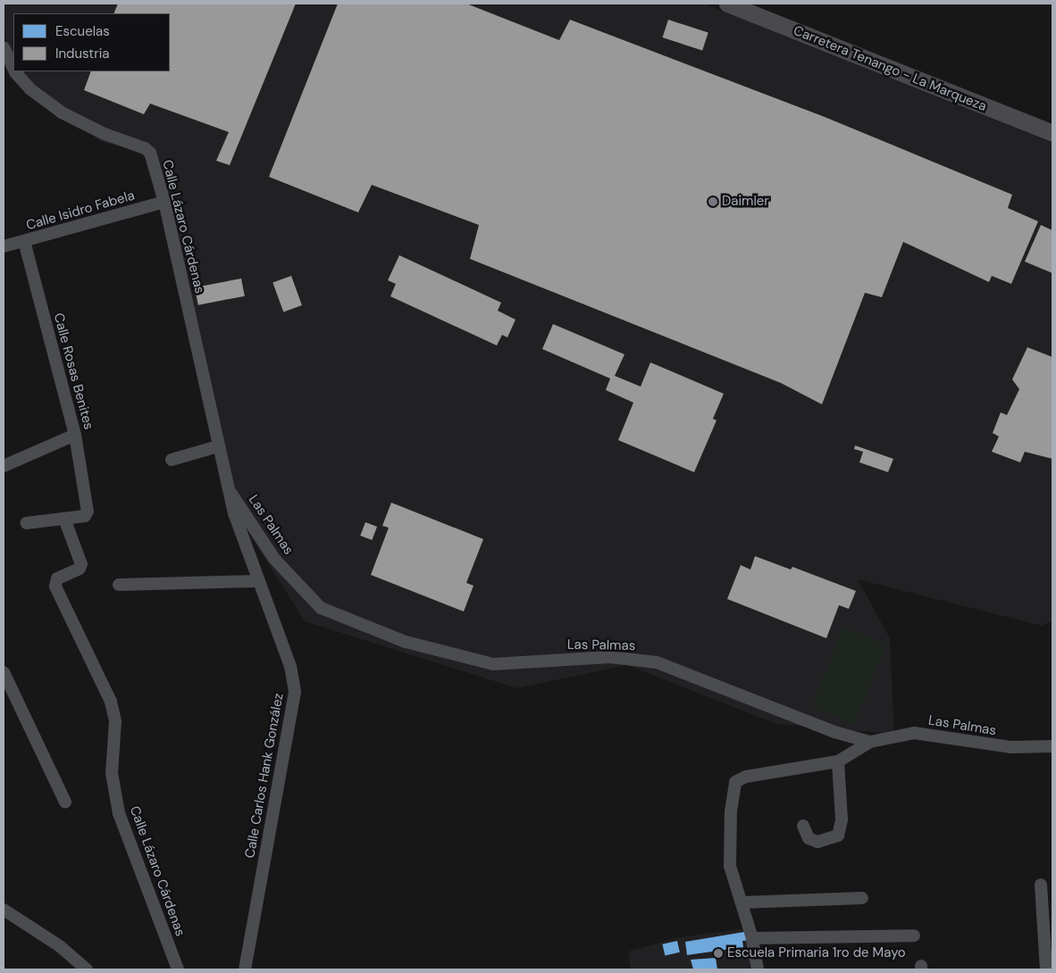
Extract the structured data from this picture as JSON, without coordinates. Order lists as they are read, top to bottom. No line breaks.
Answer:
{"streets":{"main road":["Carretera Tenango - La Marqueza"],"street":["Calle Isidro Fabela","Calle Lázaro Cárdenas","Calle Rosas Benites","Las Palmas","Calle Carlos Hank González"]},"crossings":[["Calle Isidro Fabela","Calle Lázaro Cárdenas"],["Calle Isidro Fabela","Calle Rosas Benites"],["Calle Lázaro Cárdenas","Calle Rosas Benites"],["Calle Lázaro Cárdenas","Las Palmas"],["Calle Lázaro Cárdenas","Calle Carlos Hank González"],["Las Palmas","Calle Carlos Hank González"]],"places":["Daimler","Escuela Primaria 1ro de Mayo"],"legend":["Escuelas","Industria"]}
